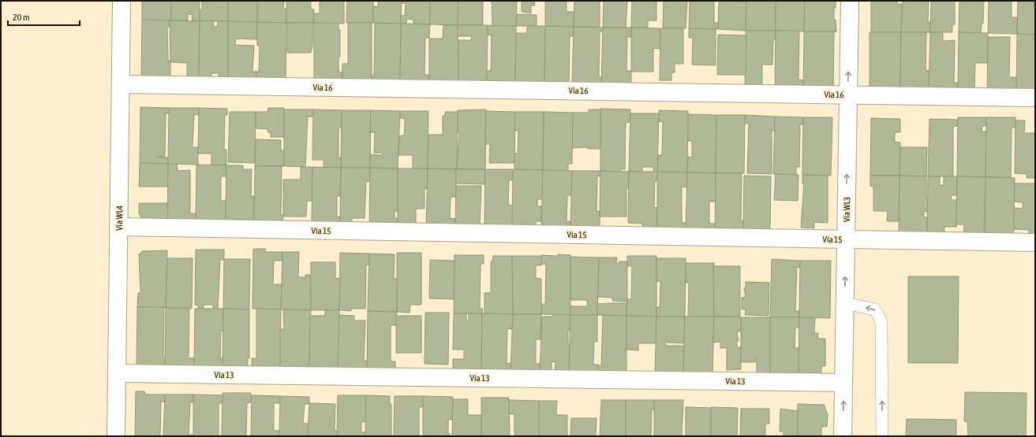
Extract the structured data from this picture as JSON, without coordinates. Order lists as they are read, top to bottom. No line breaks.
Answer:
{"streets":{"street":["Via 16","Via WL3","Via WL4","Via 15","Via 13"]},"crossings":[["Via 16","Via WL3"],["Via 16","Via WL4"],["Via WL3","Via 15"],["Via WL3","Via 13"],["Via WL4","Via 15"],["Via WL4","Via 13"]],"one_way":["Via WL3"],"scale_bar":"20 m"}
